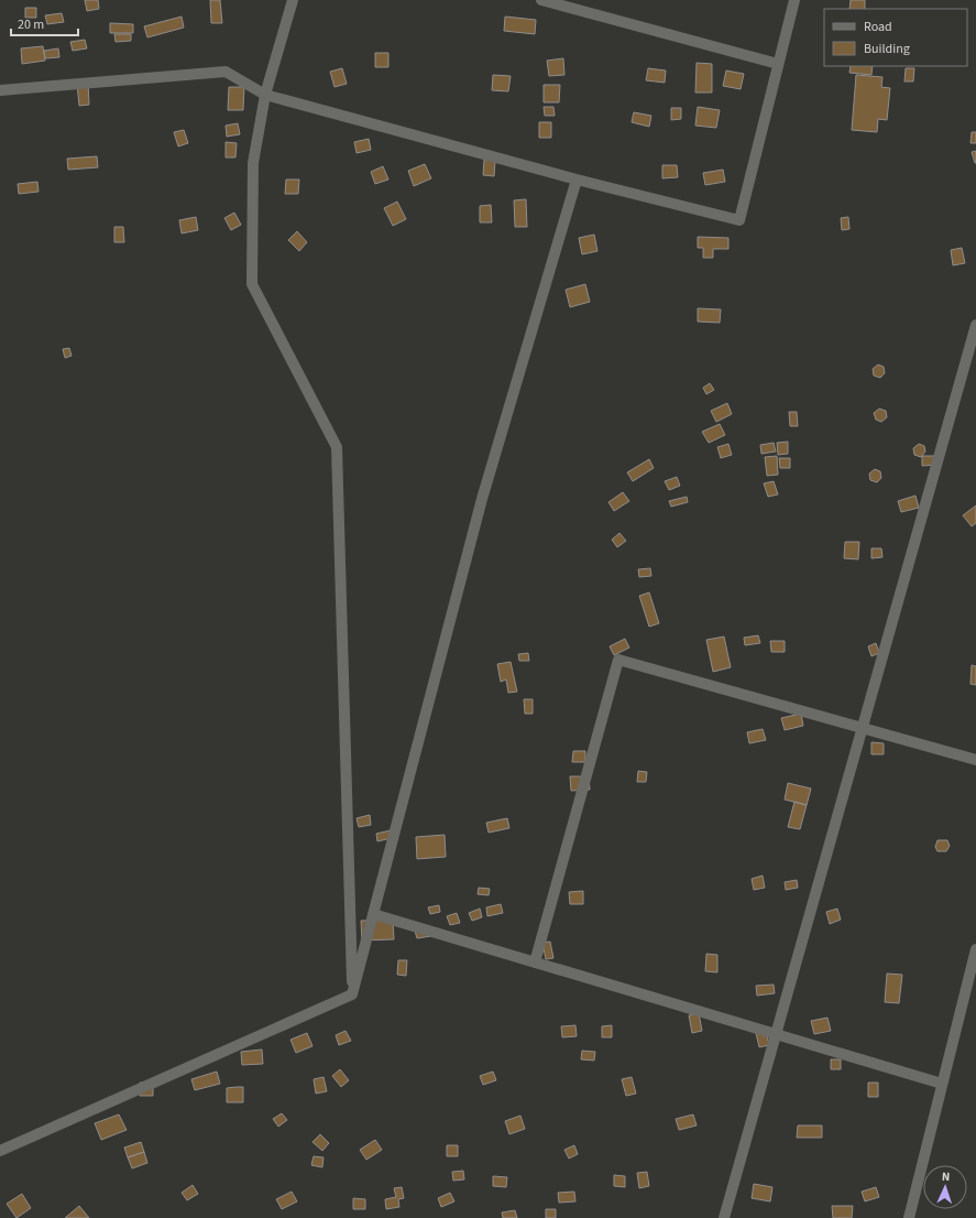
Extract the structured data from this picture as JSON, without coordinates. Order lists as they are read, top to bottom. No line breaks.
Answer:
{"legend":["Road","Building"],"scale_bar":"20 m","north":"top"}
